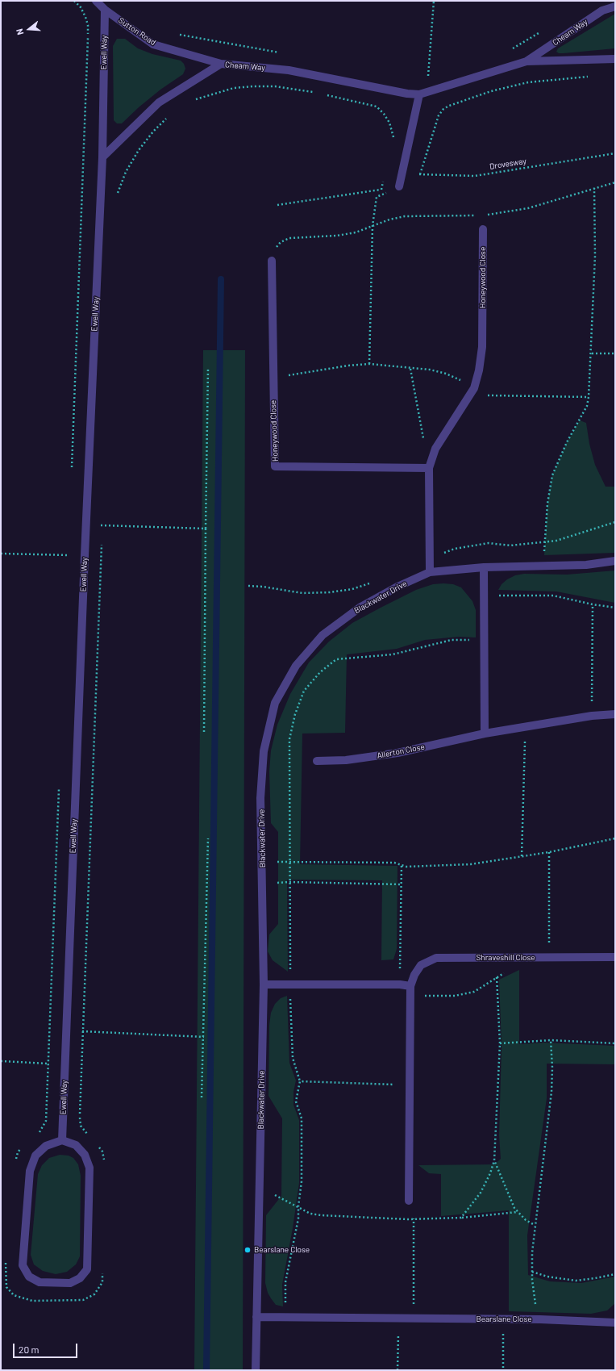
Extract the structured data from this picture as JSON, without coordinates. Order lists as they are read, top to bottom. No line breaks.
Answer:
{"streets":{"street":["Sutton Road","Cheam Way","Ewell Way","Honeywood Close","Blackwater Drive","Allerton Close","Shraveshill Close","Bearslane Close"],"path":["Drovesway"]},"crossings":[["Sutton Road","Cheam Way"],["Sutton Road","Ewell Way"],["Cheam Way","Ewell Way"],["Honeywood Close","Blackwater Drive"],["Blackwater Drive","Bearslane Close"]],"places":["Bearslane Close"],"scale_bar":"20 m","north":"left"}
